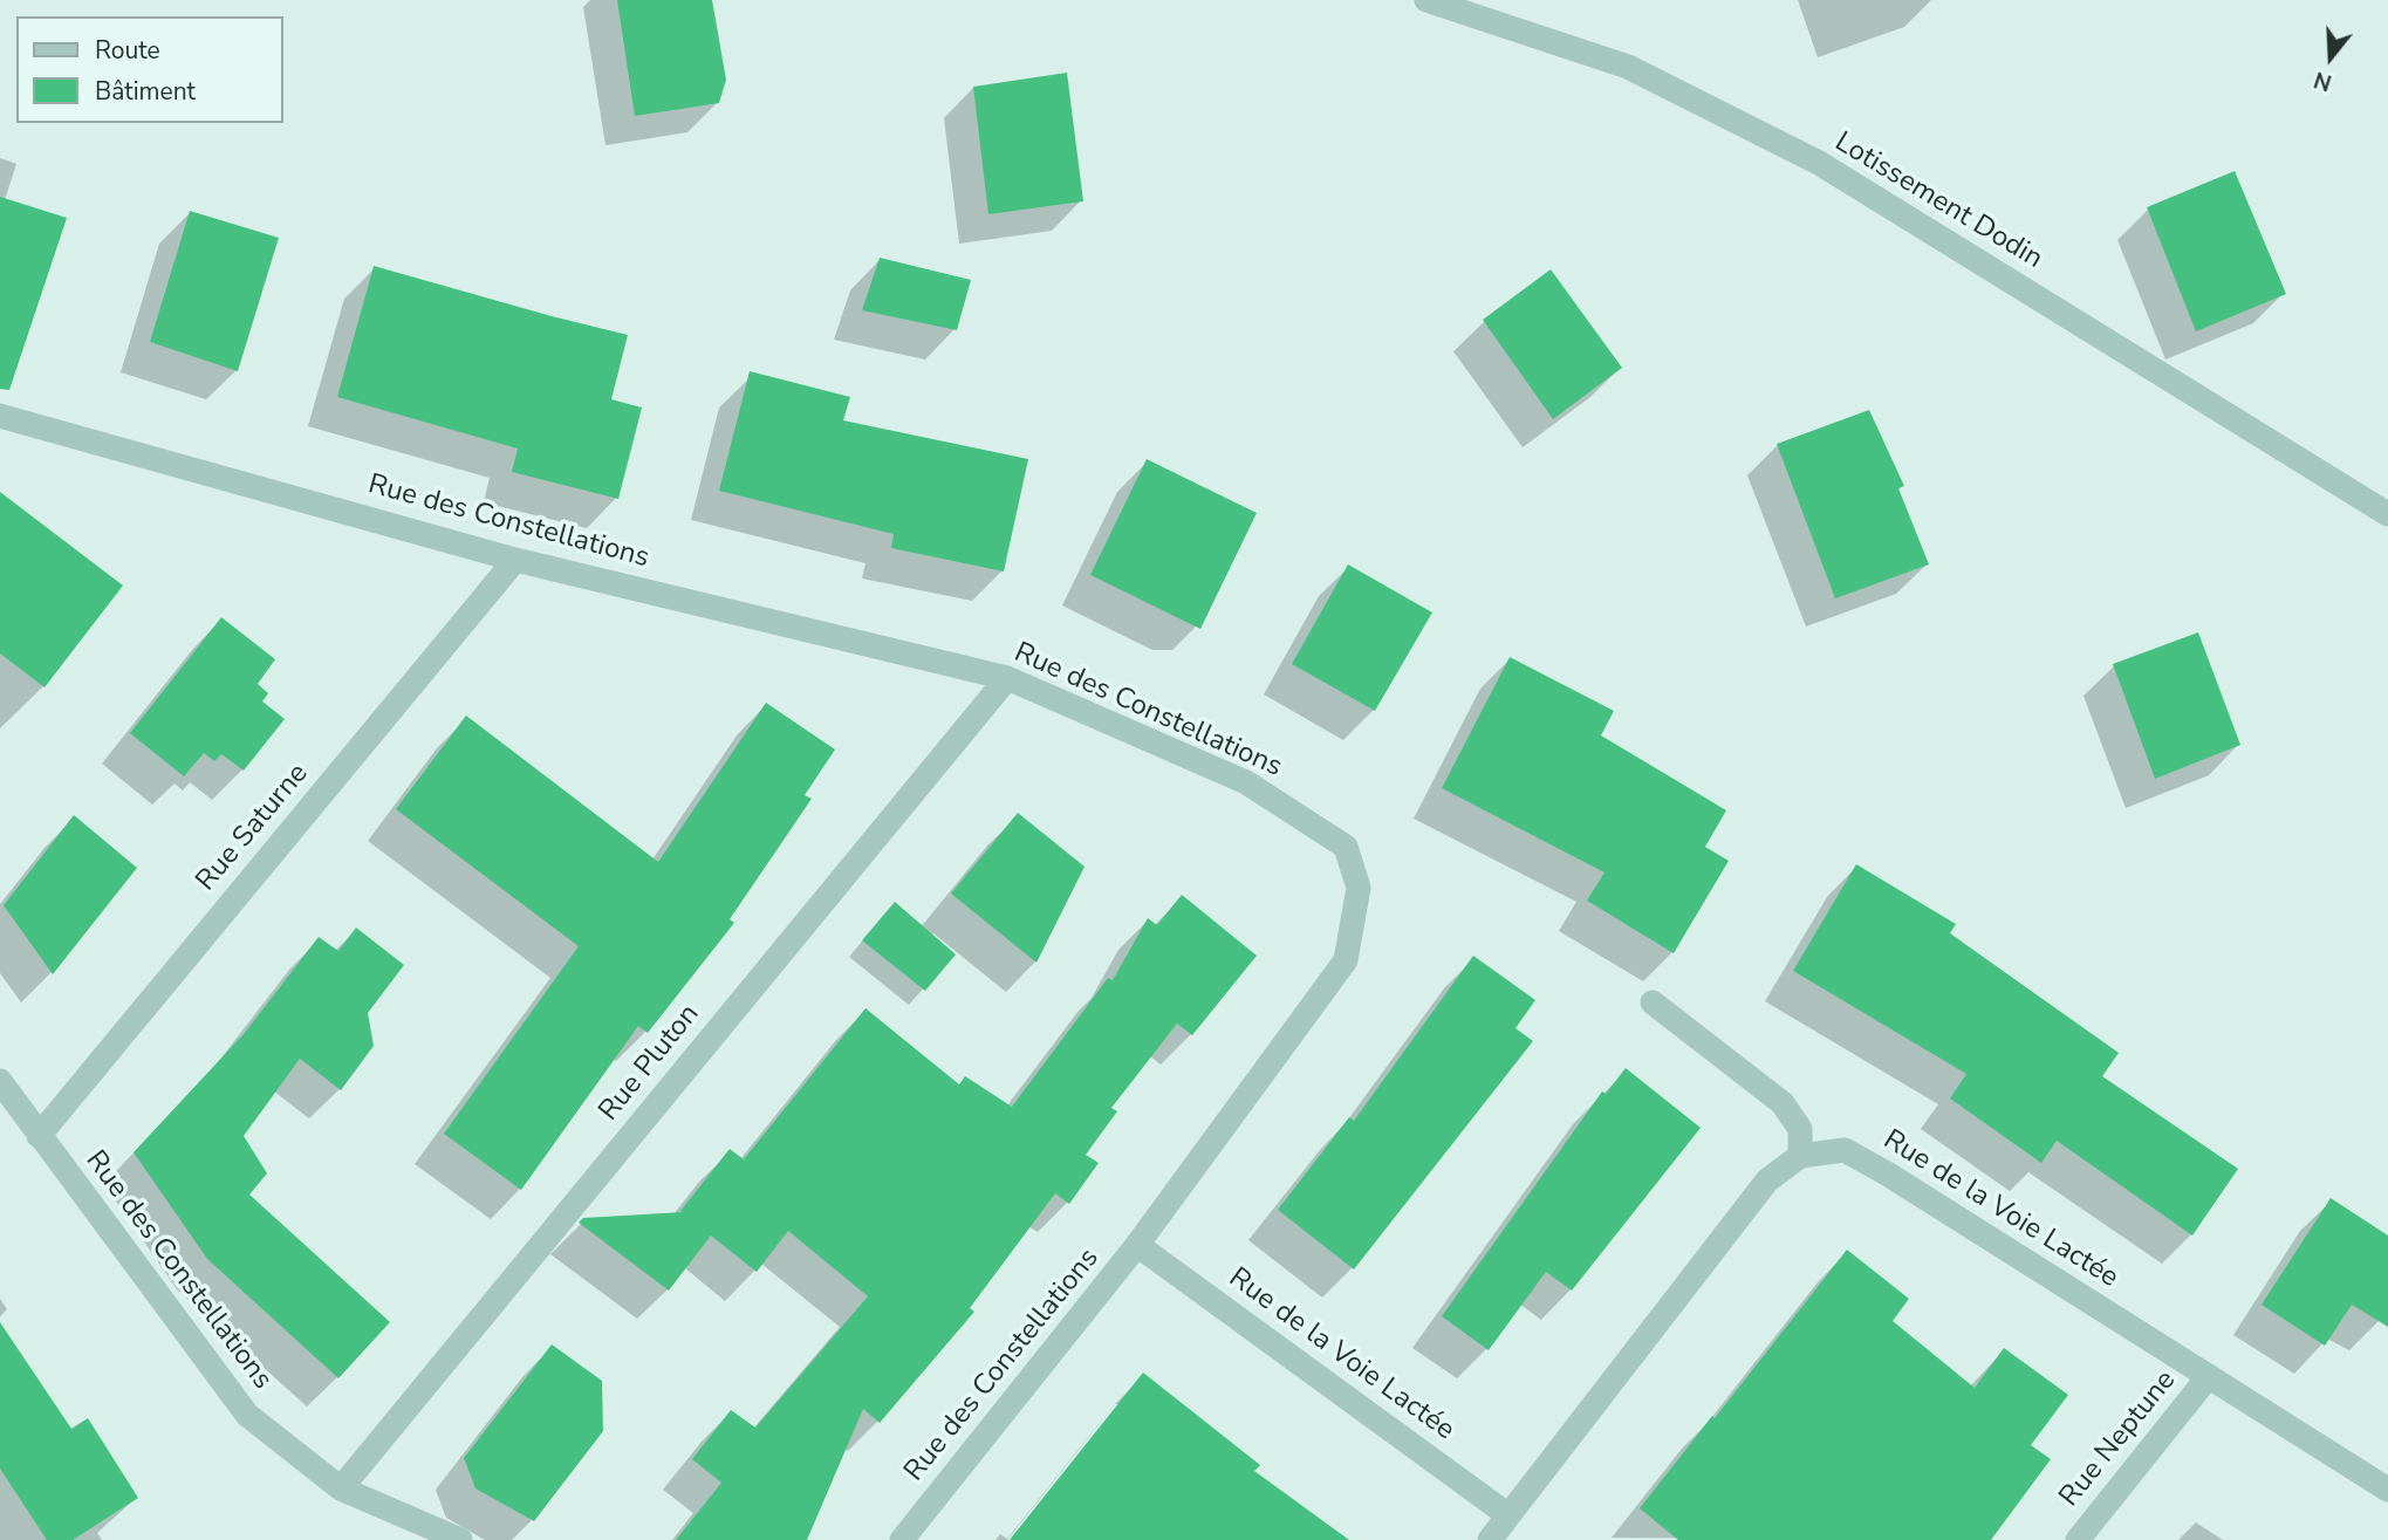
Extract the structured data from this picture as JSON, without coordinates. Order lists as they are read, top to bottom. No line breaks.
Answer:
{"streets":{"street":["Lotissement Dodin","Rue des Constellations","Rue Saturne","Rue Pluton","Rue de la Voie Lactée","Rue Neptune"]},"crossings":[["Rue des Constellations","Rue Saturne"],["Rue des Constellations","Rue Pluton"],["Rue des Constellations","Rue de la Voie Lactée"],["Rue de la Voie Lactée","Rue Neptune"]],"legend":["Route","Bâtiment"],"north":"bottom"}
